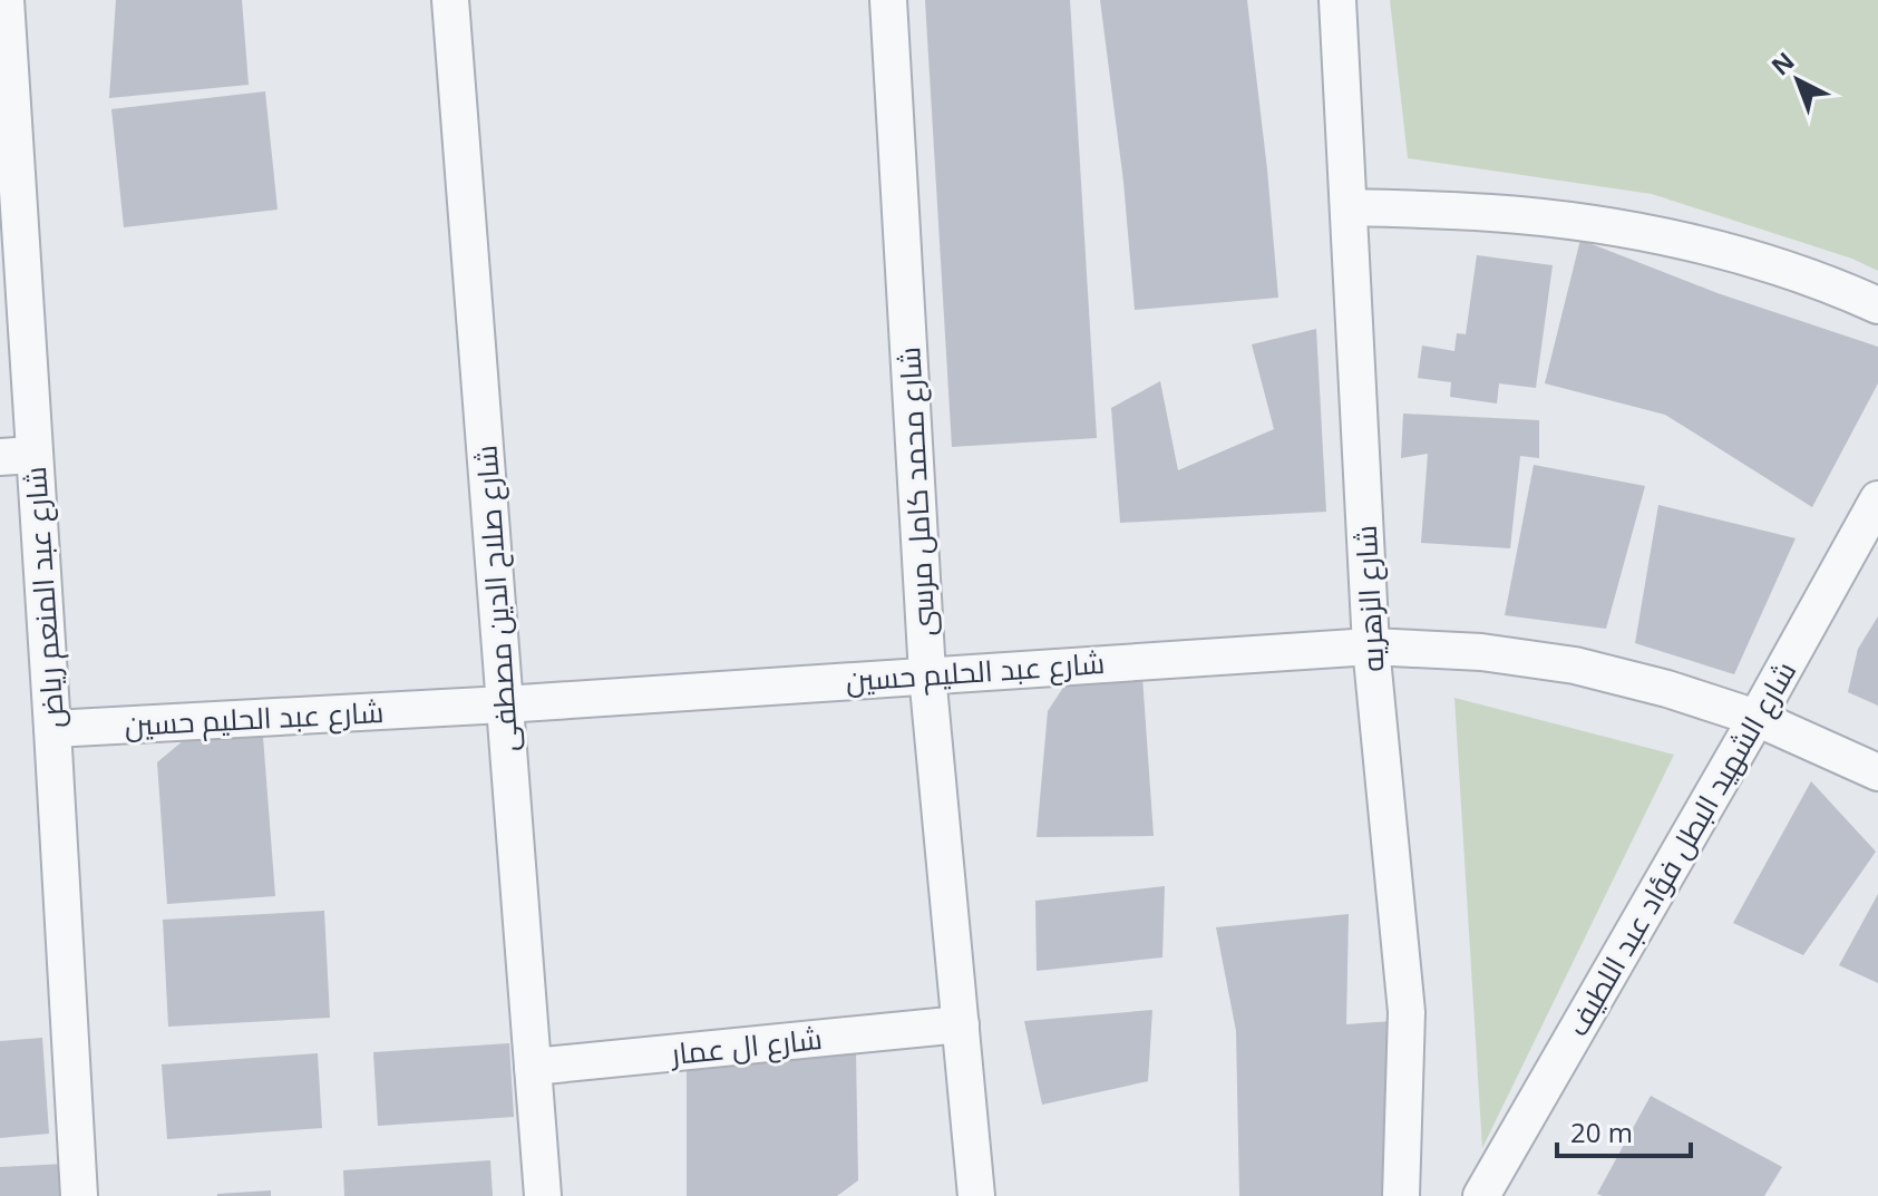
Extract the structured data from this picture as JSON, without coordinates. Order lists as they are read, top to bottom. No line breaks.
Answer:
{"streets":{"street":["شارع محمد كامل مرسى","شارع عبد المنعم رياض","شارع صلاح الدين مصطفى","شارع الزهريه","شارع عبد الحليم حسين","شارع الشهيد البطل فؤاد عبد اللطيف","شارع ال عمار"]},"crossings":[["شارع محمد كامل مرسى","شارع عبد الحليم حسين"],["شارع محمد كامل مرسى","شارع ال عمار"],["شارع عبد المنعم رياض","شارع عبد الحليم حسين"],["شارع صلاح الدين مصطفى","شارع عبد الحليم حسين"],["شارع صلاح الدين مصطفى","شارع ال عمار"],["شارع الزهريه","شارع عبد الحليم حسين"],["شارع عبد الحليم حسين","شارع الشهيد البطل فؤاد عبد اللطيف"]],"scale_bar":"20 m","north":"top left"}
